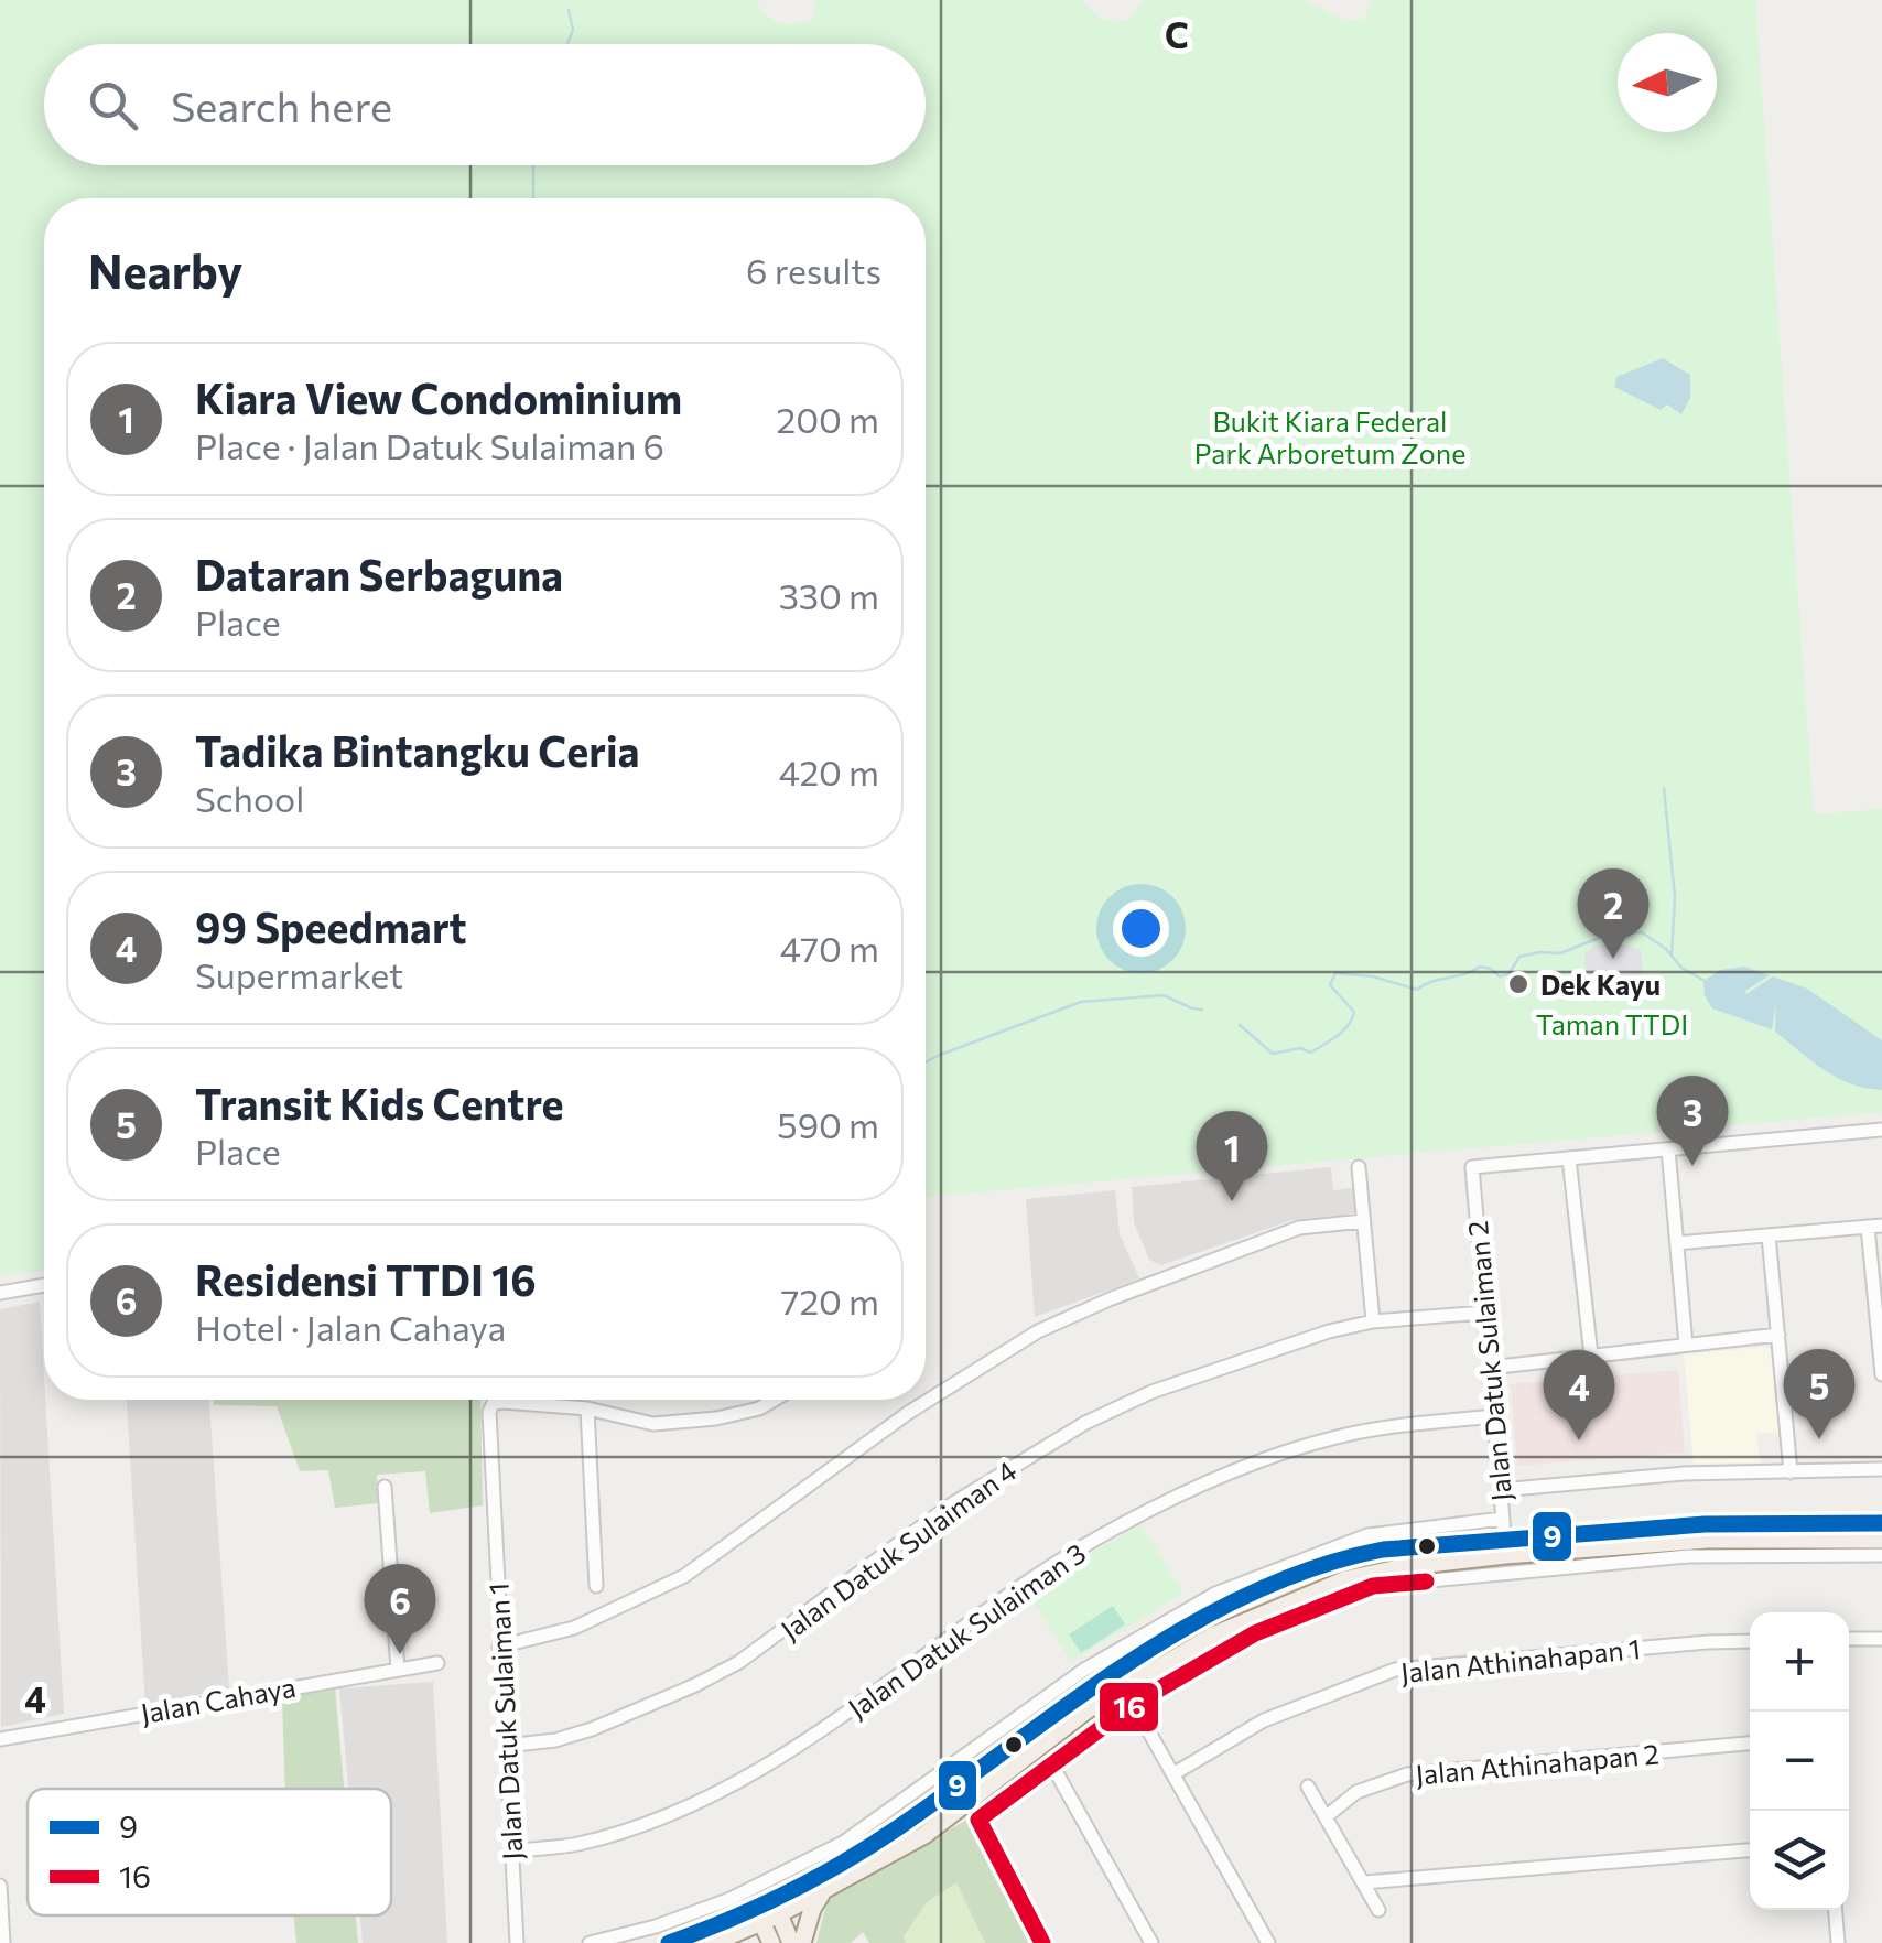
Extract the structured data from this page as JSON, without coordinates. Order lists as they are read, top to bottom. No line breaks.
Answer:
{"streets":{"street":["Jalan Datuk Sulaiman 2","Jalan Datuk Sulaiman 4","Jalan Datuk Sulaiman 3","Jalan Athinahapan 1","Jalan Cahaya","Jalan Datuk Sulaiman 1","Jalan Athinahapan 2"]},"crossings":[["Jalan Datuk Sulaiman 2","Jalan Datuk Sulaiman 4"],["Jalan Datuk Sulaiman 2","Jalan Datuk Sulaiman 3"],["Jalan Datuk Sulaiman 4","Jalan Datuk Sulaiman 1"],["Jalan Datuk Sulaiman 3","Jalan Datuk Sulaiman 1"]],"parks":["Bukit Kiara Federal Park Arboretum Zone","Taman TTDI"],"places":["Dek Kayu"],"lines":["transit line 9","transit line 16"],"legend":["9","16"],"north":"left","page":{"search":"Search here","heading":["Nearby","6 results"],"list":[{"mark":"1","name":"Kiara View Condominium","note":"Place · Jalan Datuk Sulaiman 6","value":"200 m"},{"mark":"2","name":"Dataran Serbaguna","note":"Place","value":"330 m"},{"mark":"3","name":"Tadika Bintangku Ceria","note":"School","value":"420 m"},{"mark":"4","name":"99 Speedmart","note":"Supermarket","value":"470 m"},{"mark":"5","name":"Transit Kids Centre","note":"Place","value":"590 m"},{"mark":"6","name":"Residensi TTDI 16","note":"Hotel · Jalan Cahaya","value":"720 m"}],"pins":["2","3","1","5","4","6"],"map_buttons":["+","−"]},"grid":{"columns":["C"],"rows":["4"]}}
